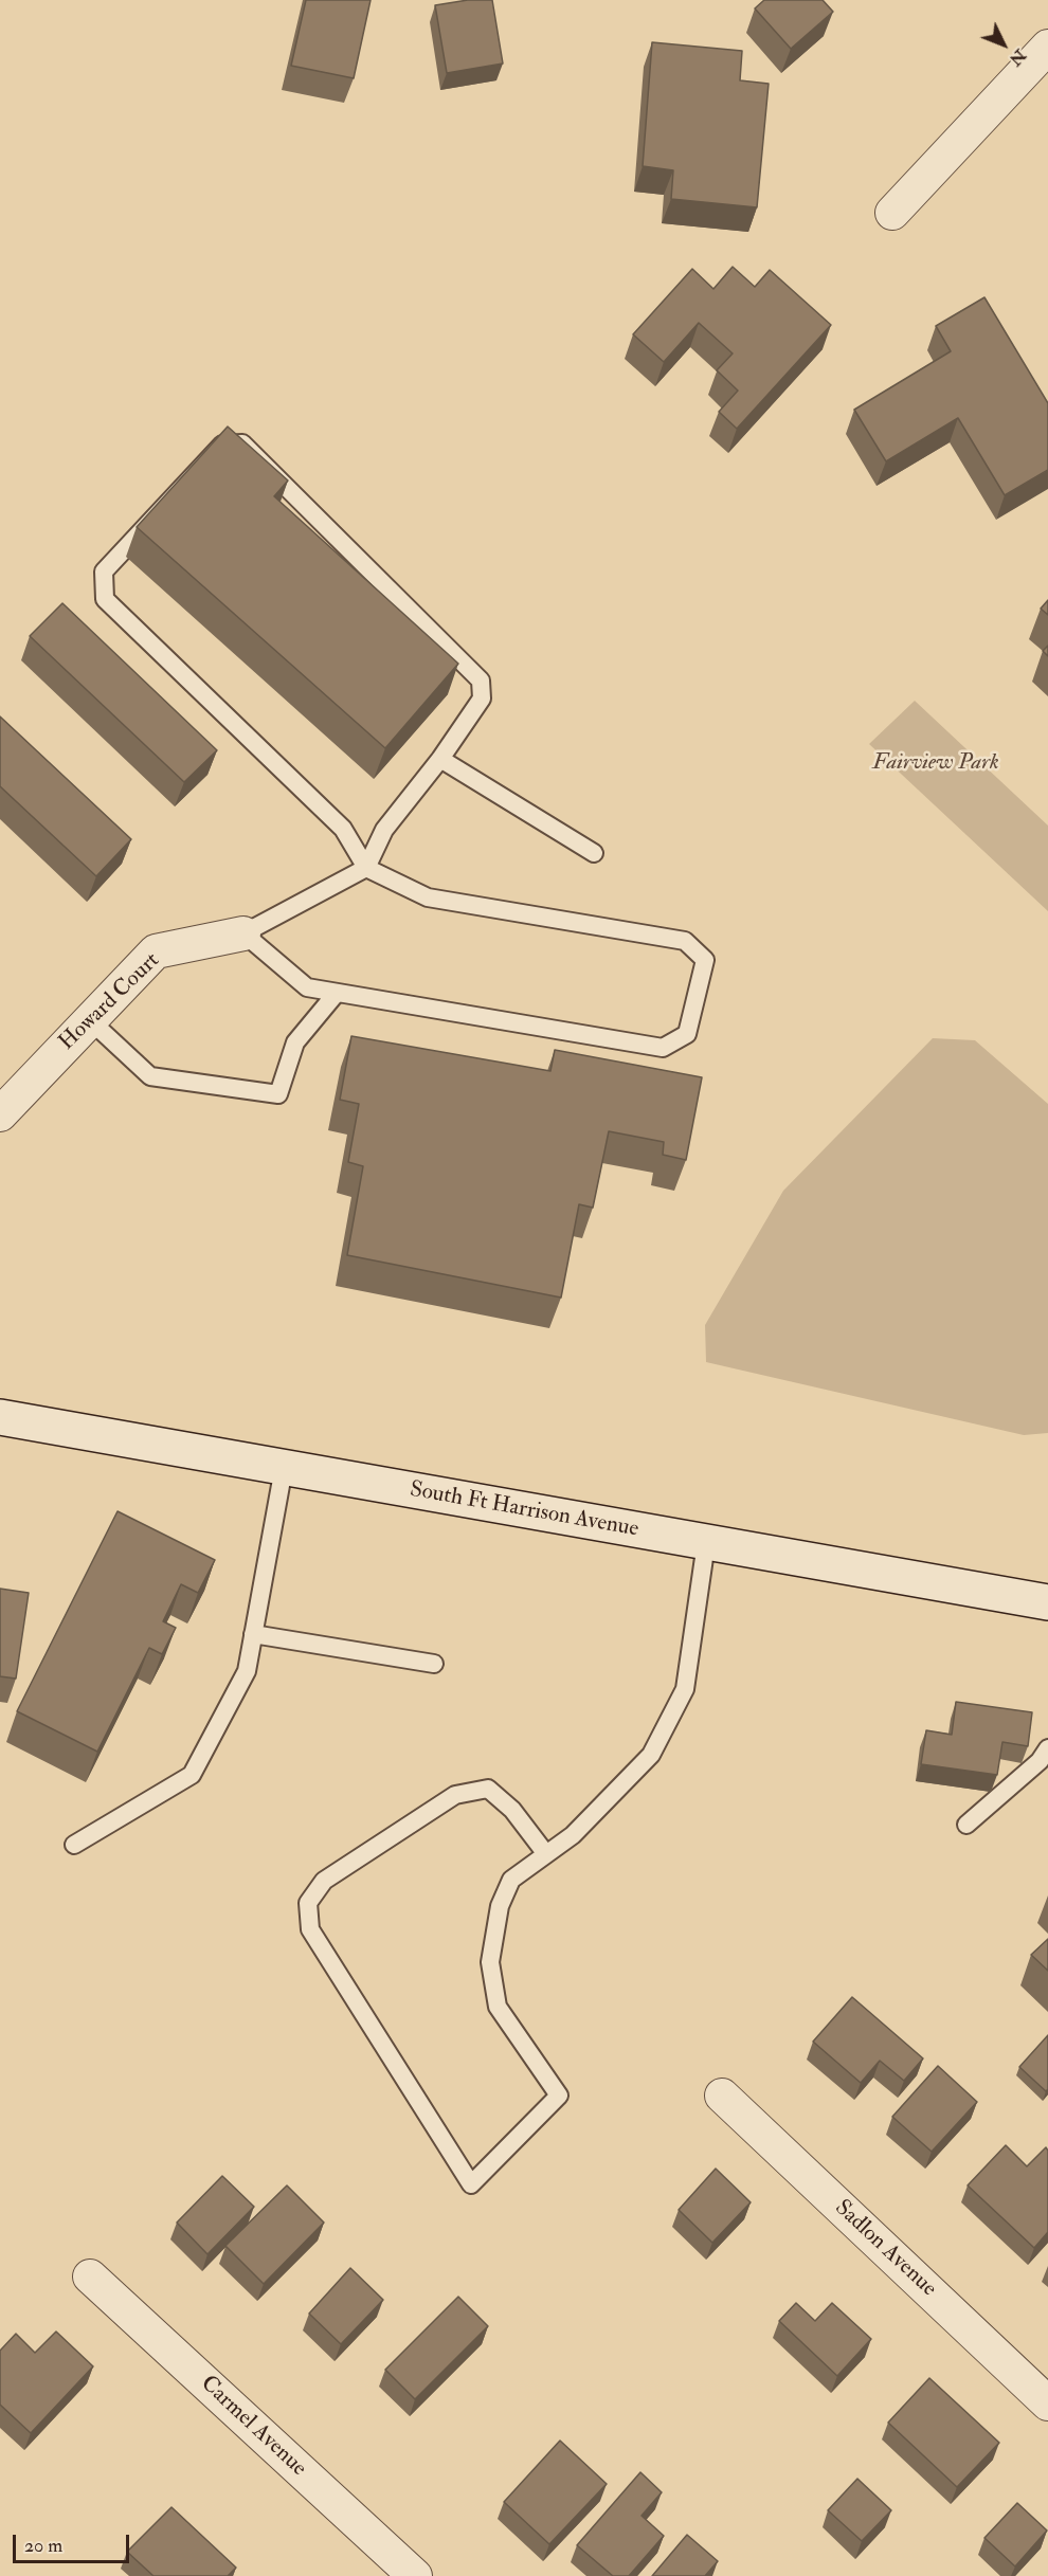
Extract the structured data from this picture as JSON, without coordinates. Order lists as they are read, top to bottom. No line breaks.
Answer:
{"streets":{"main road":["South Ft Harrison Avenue"],"street":["Howard Court","Sadlon Avenue","Carmel Avenue"]},"parks":["Fairview Park"],"scale_bar":"20 m","north":"bottom right"}
